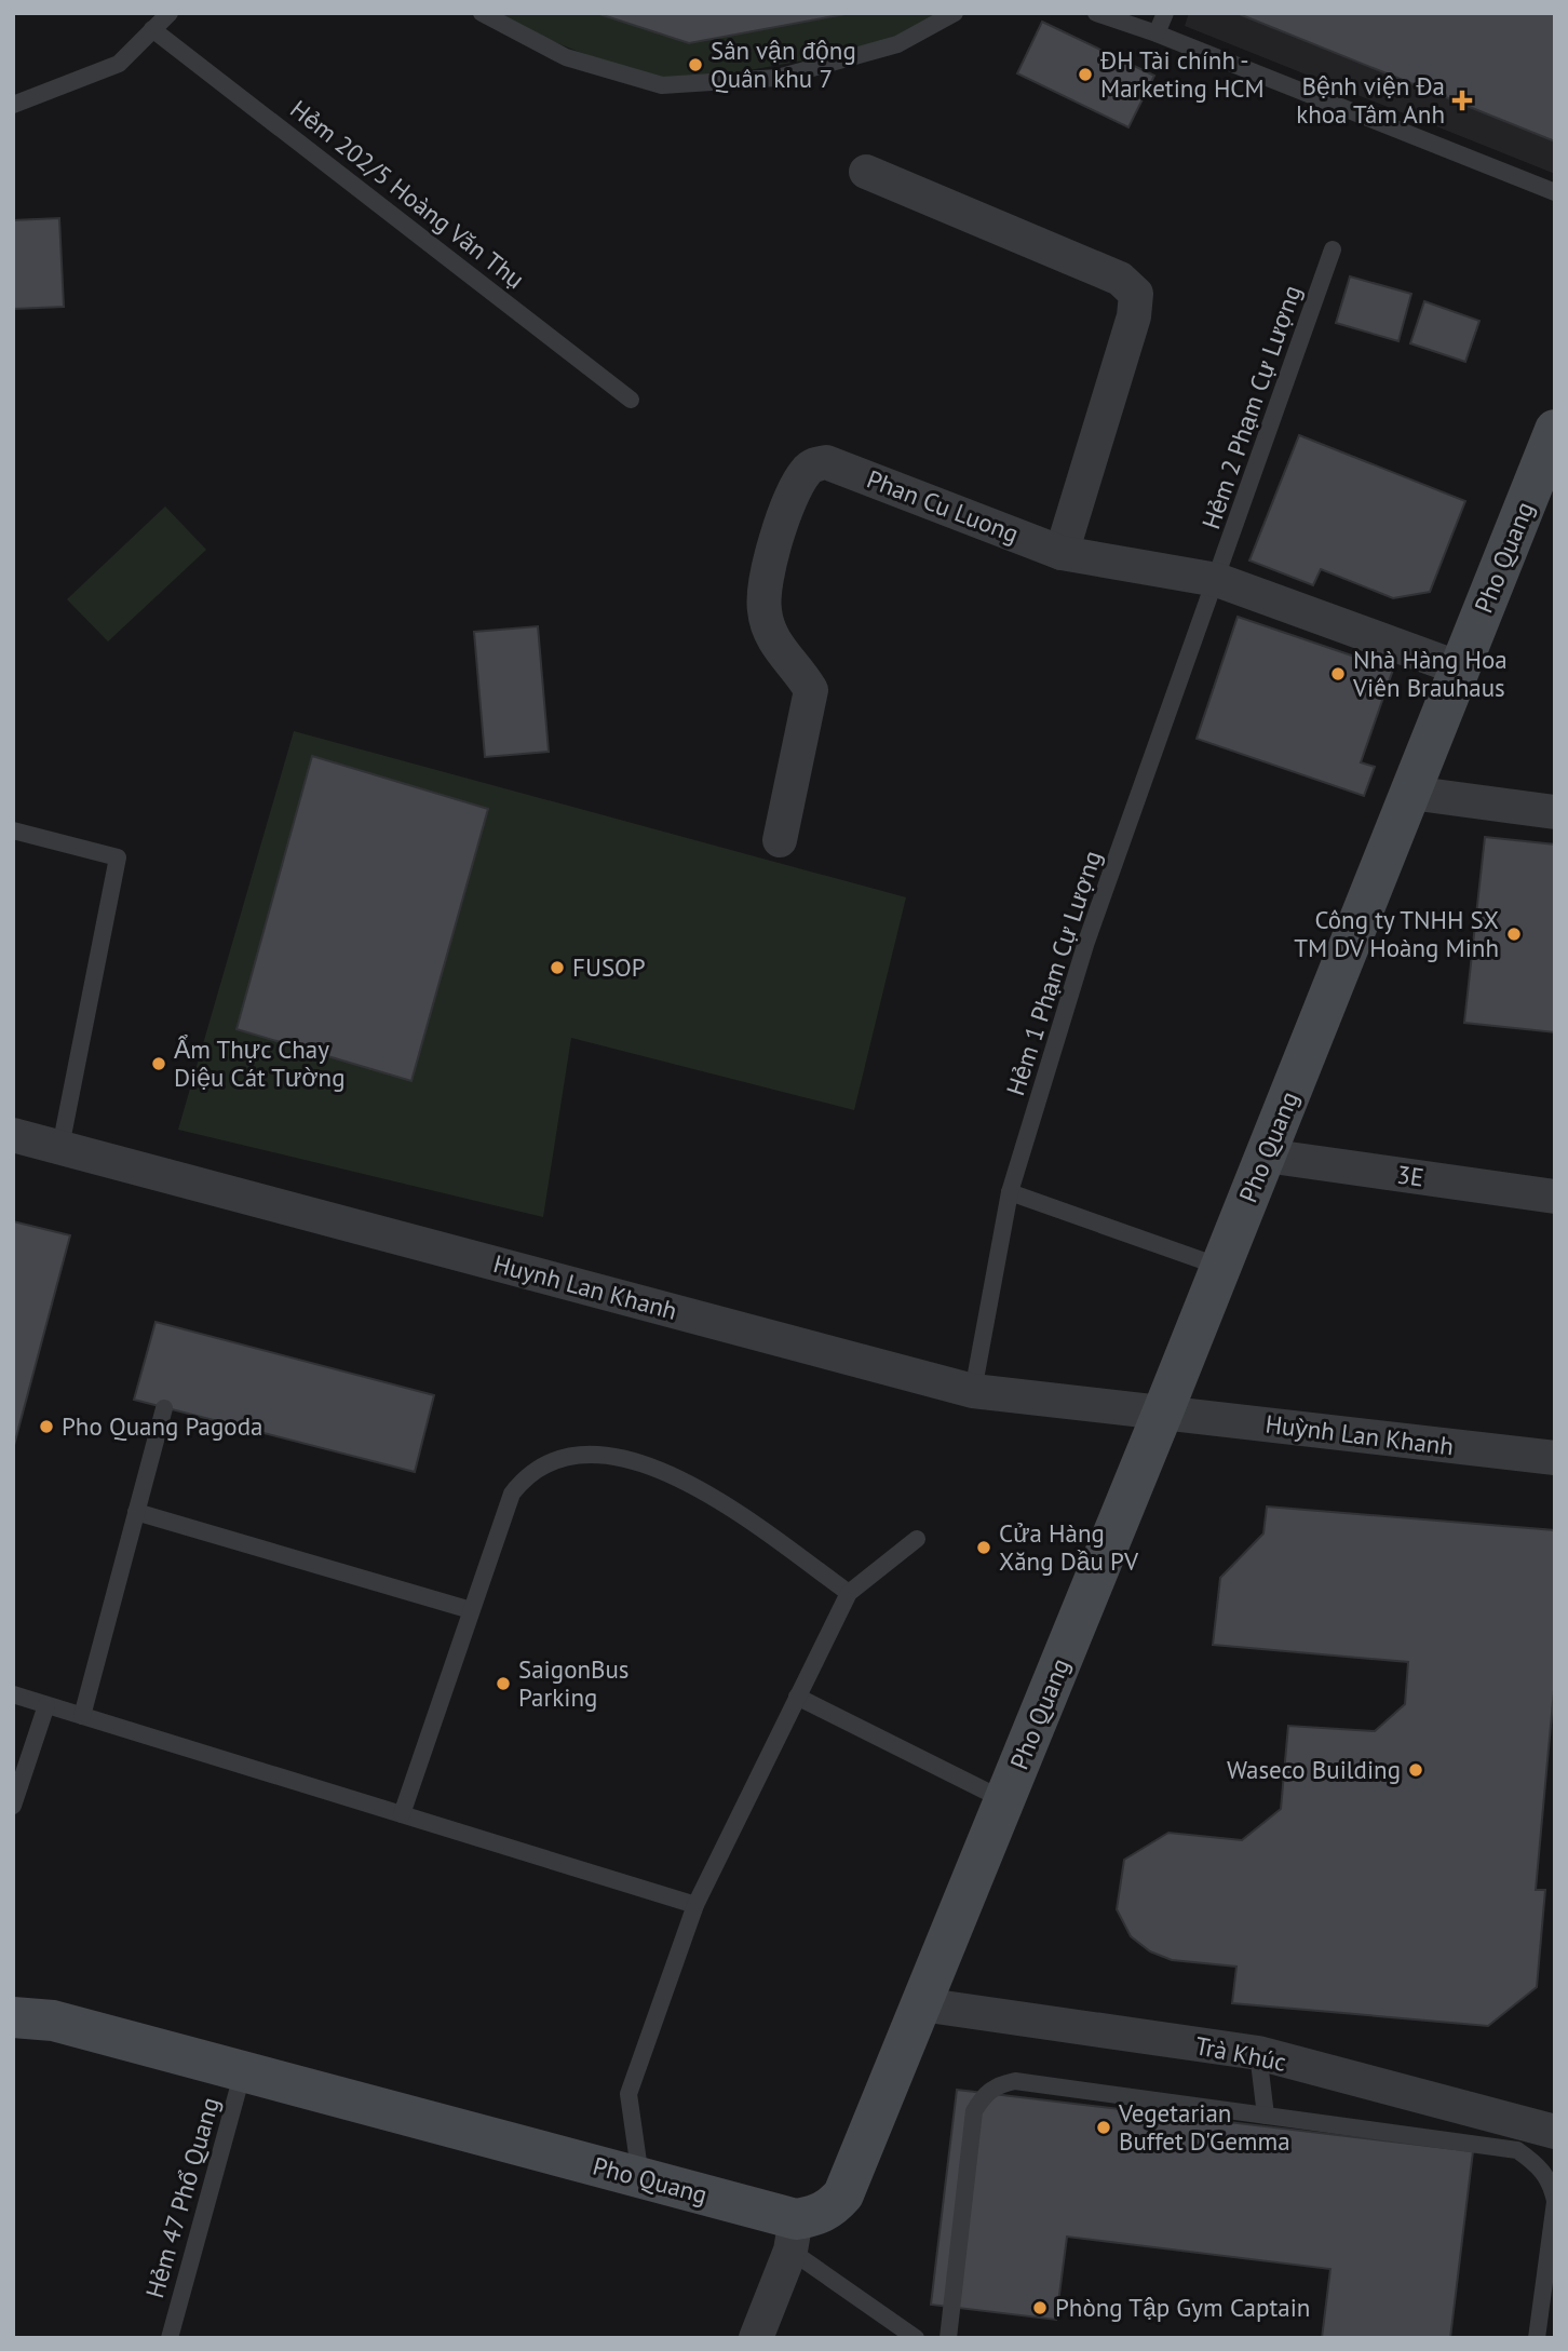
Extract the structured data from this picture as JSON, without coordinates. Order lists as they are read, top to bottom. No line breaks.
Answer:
{"streets":{"main road":["Pho Quang"],"street":["Phan Cu Luong","3E","Huynh Lan Khanh","Huỳnh Lan Khanh","Trà Khúc"],"lane":["Hẻm 202/5 Hoàng Văn Thụ","Hẻm 2 Phạm Cự Lượng","Hẻm 1 Phạm Cự Lượng","Hẻm 47 Phổ Quang"]},"crossings":[["Hẻm 2 Phạm Cự Lượng","Phan Cu Luong"],["Hẻm 2 Phạm Cự Lượng","Hẻm 1 Phạm Cự Lượng"],["Phan Cu Luong","Pho Quang"],["Phan Cu Luong","Hẻm 1 Phạm Cự Lượng"],["Pho Quang","3E"],["Pho Quang","Huynh Lan Khanh"],["Pho Quang","Huỳnh Lan Khanh"],["Pho Quang","Trà Khúc"],["Pho Quang","Hẻm 47 Phổ Quang"],["Hẻm 1 Phạm Cự Lượng","Huynh Lan Khanh"],["Huynh Lan Khanh","Huỳnh Lan Khanh"]],"places":{"other":["Sân vận động Quân khu 7","ĐH Tài chính - Marketing HCM","Nhà Hàng Hoa Viên Brauhaus","Công ty TNHH SX TM DV Hoàng Minh","FUSOP","Ẩm Thực Chay Diệu Cát Tường","Pho Quang Pagoda","Cửa Hàng Xăng Dầu PV","SaigonBus Parking","Waseco Building","Vegetarian Buffet D'Gemma","Phòng Tập Gym Captain"],"health":["Bệnh viện Đa khoa Tâm Anh"]}}
